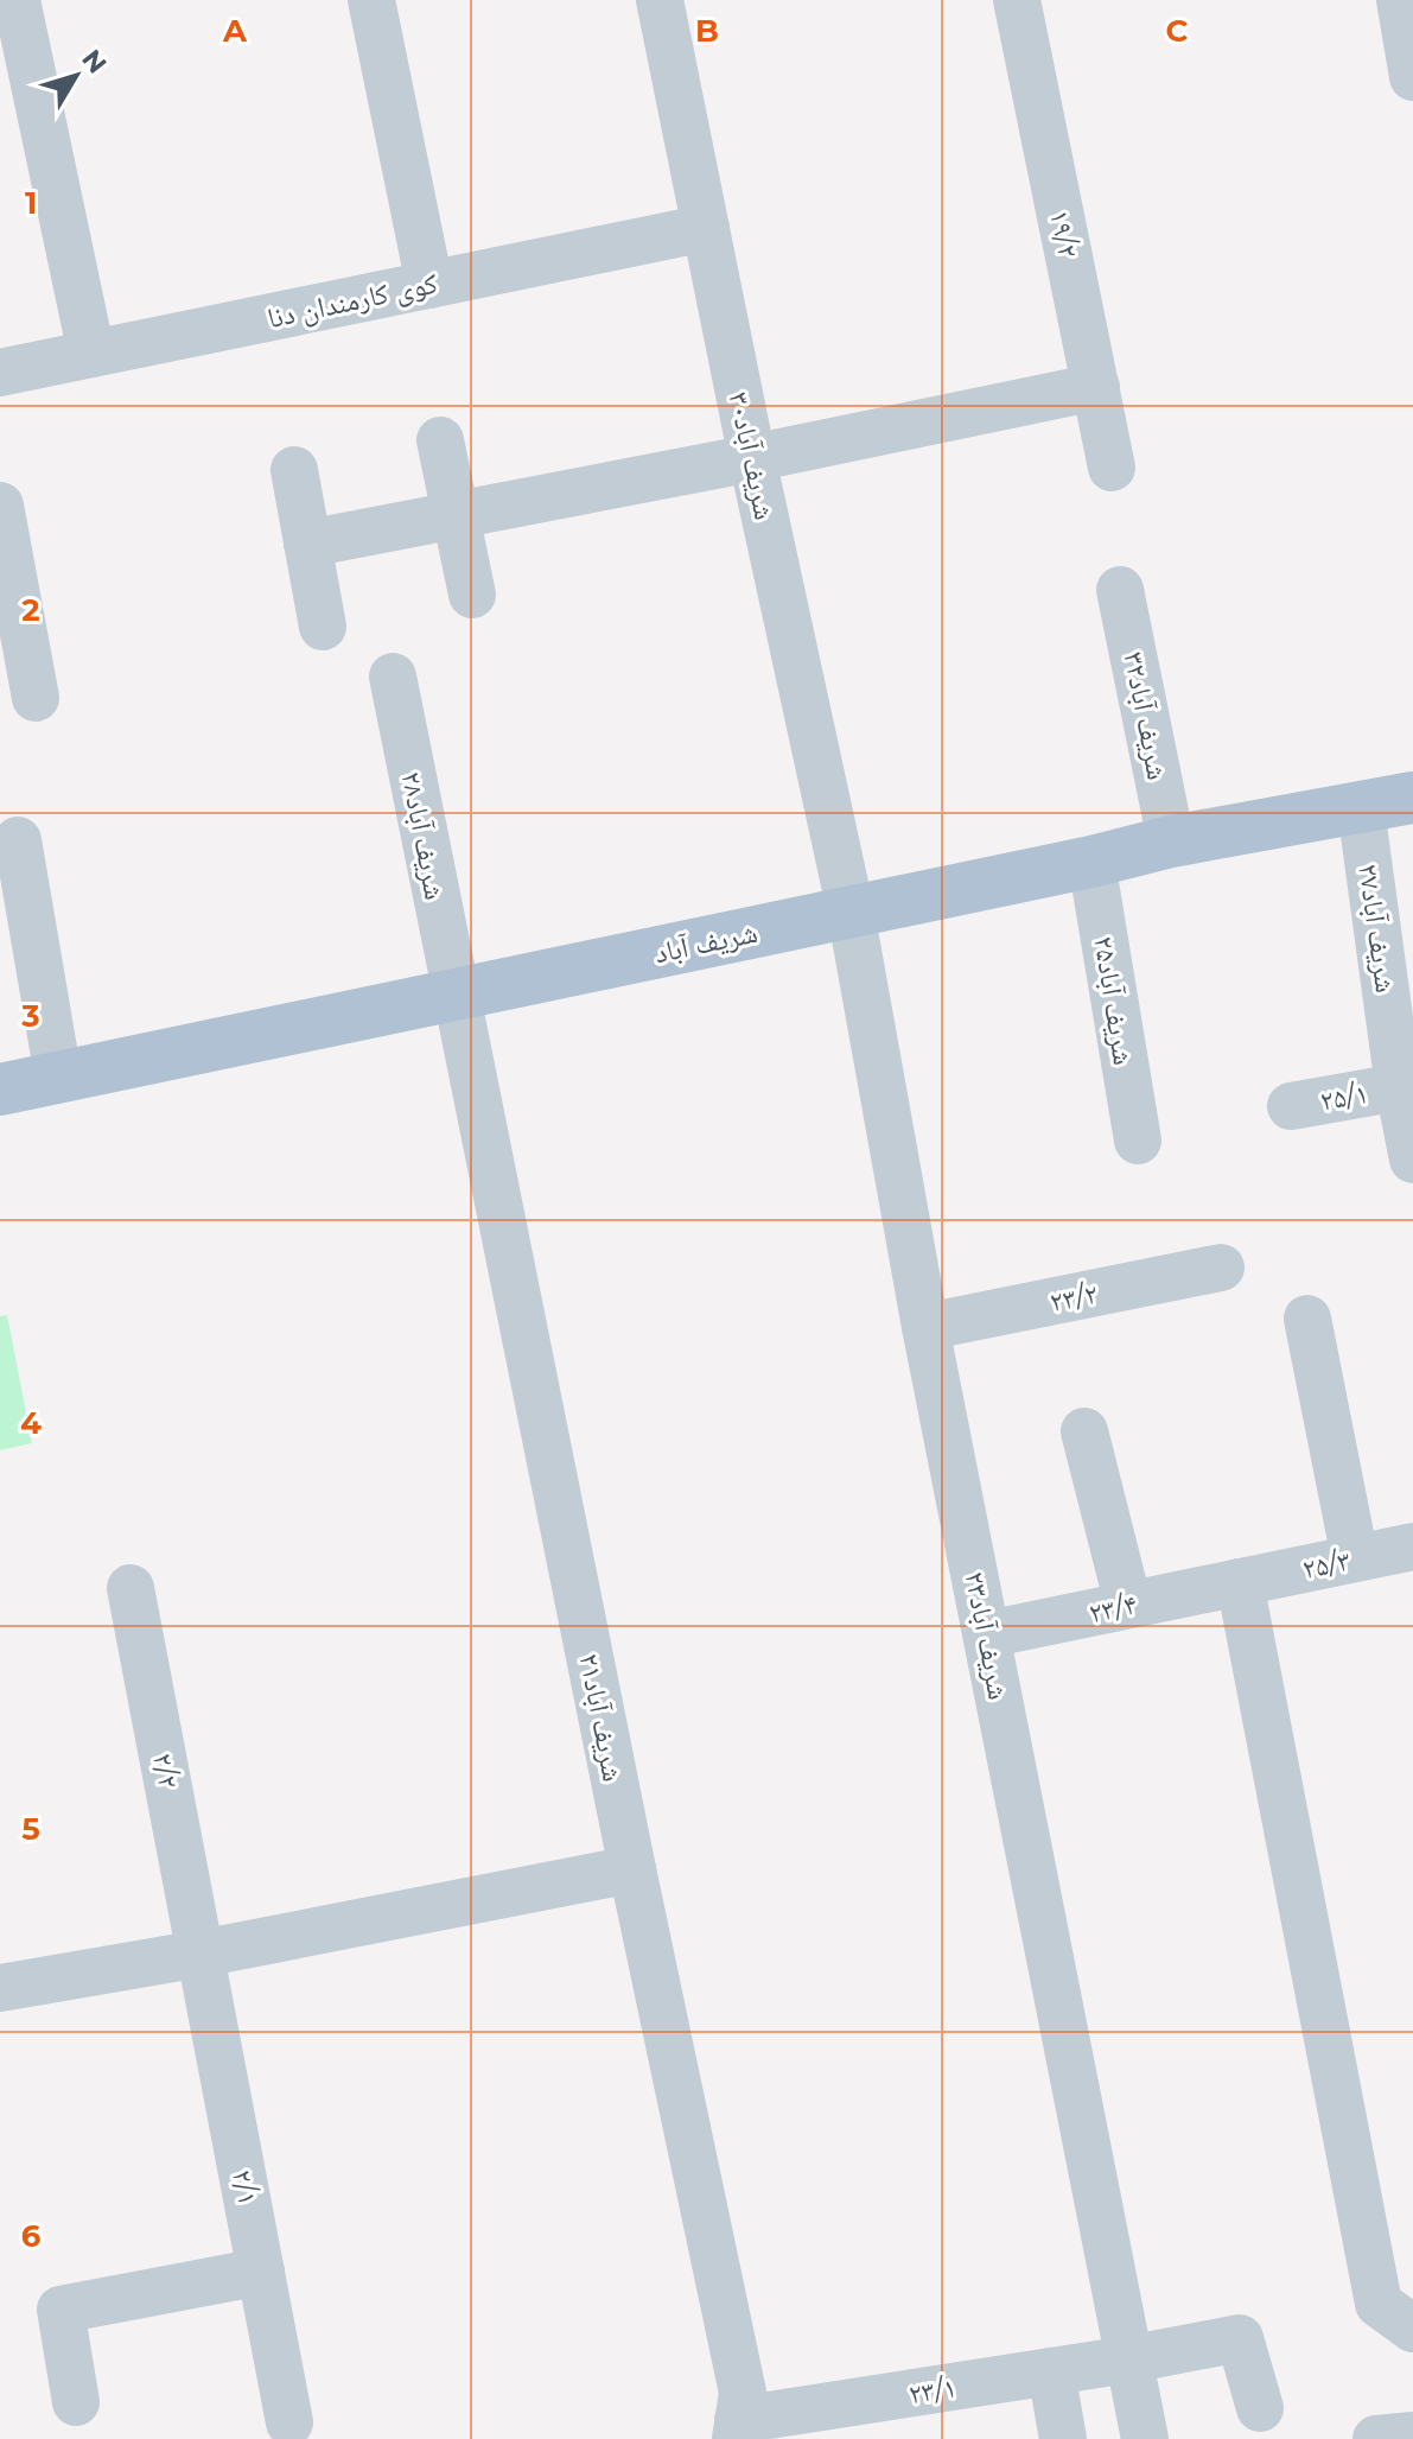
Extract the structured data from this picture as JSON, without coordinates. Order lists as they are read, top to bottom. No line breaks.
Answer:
{"streets":{"main road":["شریف آباد"],"street":["۱۹/۲","کوی کارمندان دنا","شریف آباد۳۰","شریف آباد۳۲","شریف آباد۲۸","شریف آباد۲۷","شریف آباد۲۵","۲۵/۱","۲۳/۲","۲۵/۳","۲۳/۴","شریف آباد۲۳","شریف آباد۲۱","۲/۲","۲/۱","۲۳/۱"]},"crossings":[["کوی کارمندان دنا","شریف آباد۳۰"],["شریف آباد۳۰","شریف آباد"],["شریف آباد۳۰","شریف آباد۲۳"],["شریف آباد۳۲","شریف آباد"],["شریف آباد۲۸","شریف آباد"],["شریف آباد۲۸","شریف آباد۲۱"],["شریف آباد۲۷","شریف آباد"],["شریف آباد۲۷","۲۵/۱"],["شریف آباد","شریف آباد۲۵"],["شریف آباد","شریف آباد۲۳"],["شریف آباد","شریف آباد۲۱"],["۲۳/۲","شریف آباد۲۳"],["۲۵/۳","۲۳/۴"],["۲۳/۴","شریف آباد۲۳"],["شریف آباد۲۳","۲۳/۱"],["شریف آباد۲۱","۲۳/۱"],["۲/۲","۲/۱"]],"north":"top right","grid":{"columns":["A","B","C"],"rows":["1","2","3","4","5","6"]}}
